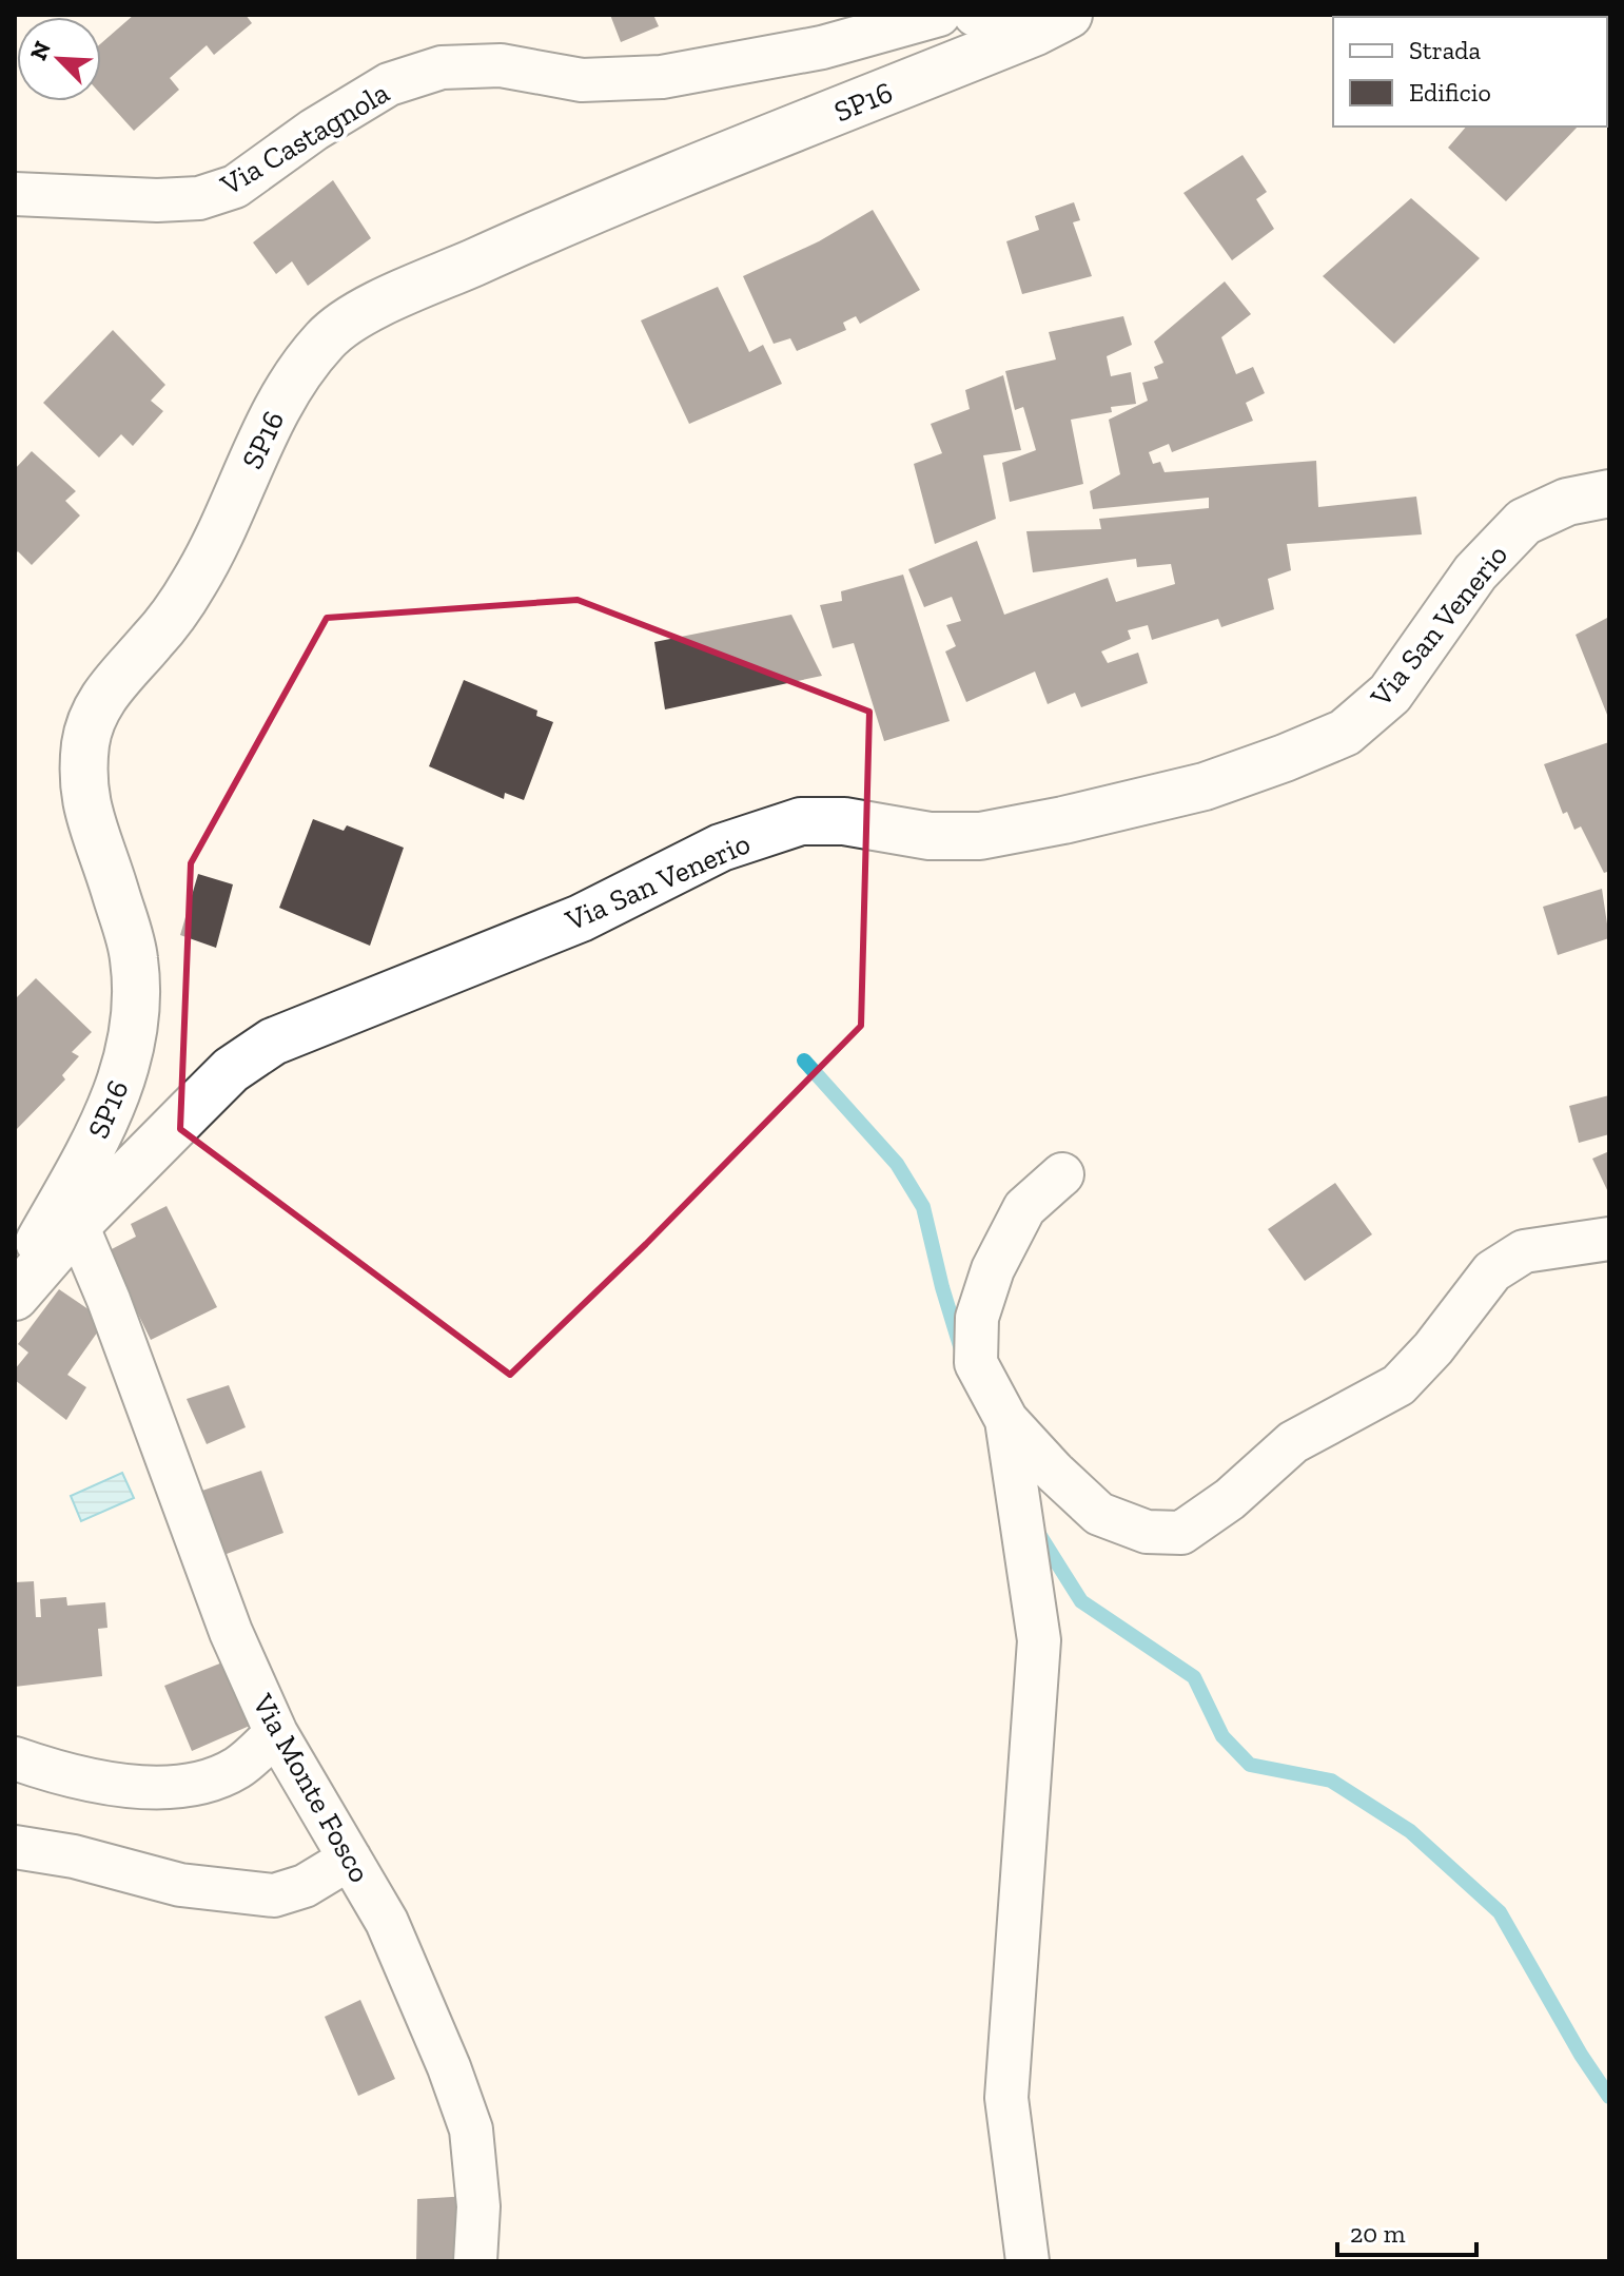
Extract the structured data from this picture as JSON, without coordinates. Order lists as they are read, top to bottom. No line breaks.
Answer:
{"streets":{"street":["SP16","Via Castagnola","Via San Venerio","Via Monte Fosco"]},"crossings":[["Via San Venerio","Via Monte Fosco"]],"legend":["Strada","Edificio"],"scale_bar":"20 m","north":"top left"}
